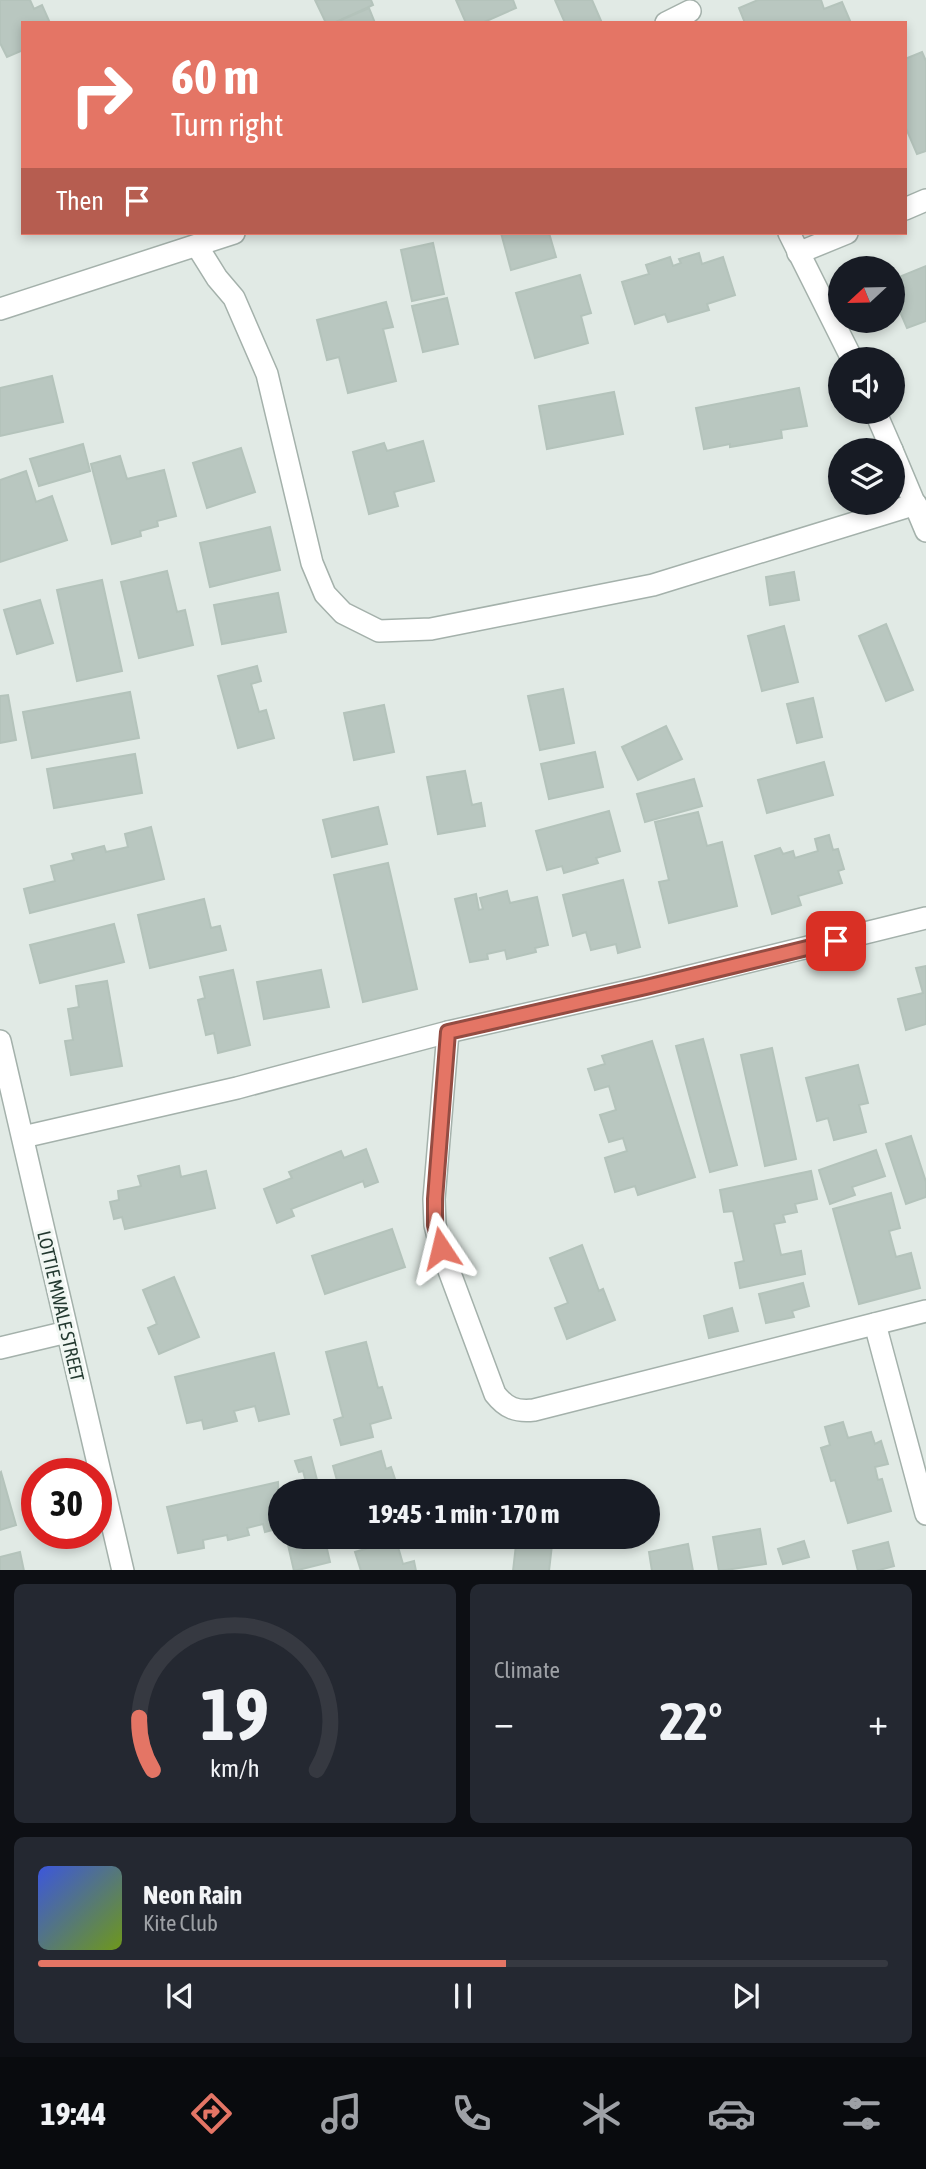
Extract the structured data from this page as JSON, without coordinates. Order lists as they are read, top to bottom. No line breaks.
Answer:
{"streets":{"street":["LOTTIE MWALE STREET"]},"north":"left","page":{"turn":["60 m","Turn right"],"then":"Then","limit":"30","trip":"19:45 · 1 min · 170 m","tile":"Climate","heat":["−","22°","+"],"song":["Neon Rain","Kite Club"],"tabs":"19:44","gauge":["19","km/h"]}}
